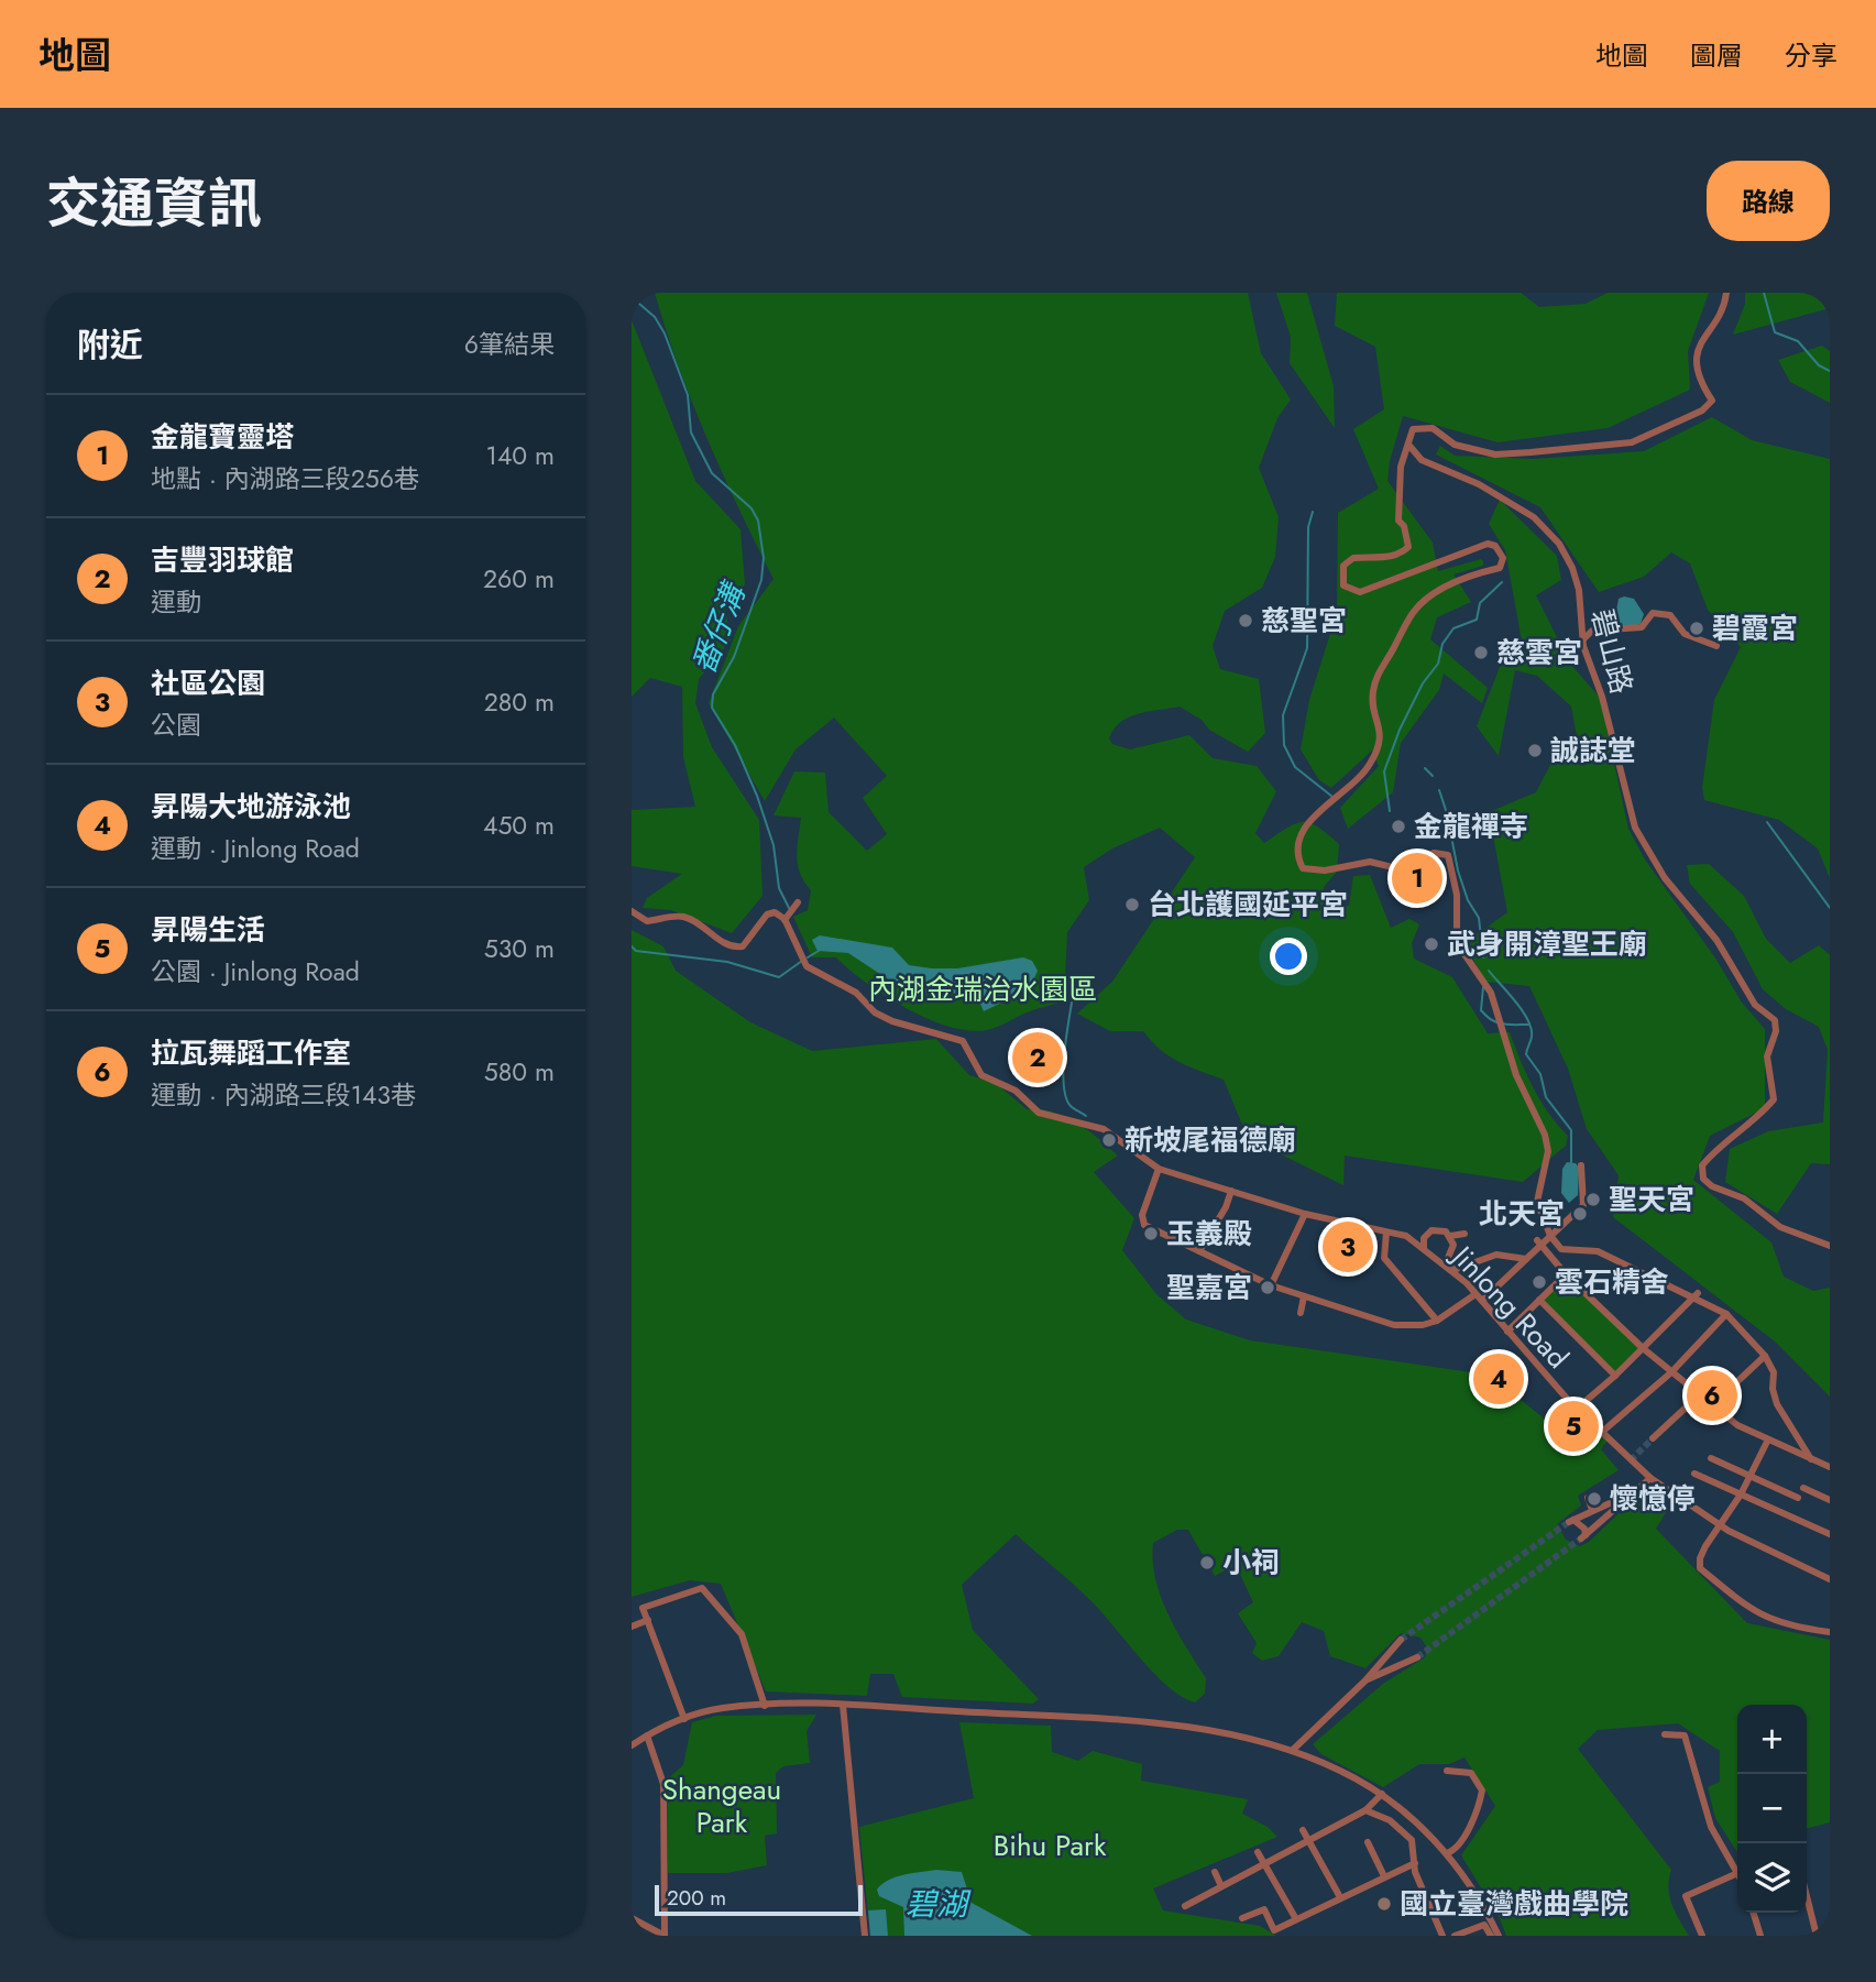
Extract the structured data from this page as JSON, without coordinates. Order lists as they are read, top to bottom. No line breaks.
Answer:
{"streets":{"street":["碧山路","Jinlong Road"]},"water":["番仔溝","碧湖"],"parks":["內湖金瑞治水園區","Shangeau Park","Bihu Park"],"places":["慈聖宮","碧霞宮","慈雲宮","誠誌堂","金龍禪寺","台北護國延平宮","武身開漳聖王廟","新坡尾福德廟","聖天宮","北天宮","玉義殿","雲石精舍","聖嘉宮","懷憶停","小祠","國立臺灣戲曲學院"],"scale_bar":"200 m","page":{"header":"地圖","nav":["地圖","圖層","分享"],"title":"交通資訊","buttons":"路線","heading":["附近","6筆結果"],"list":[{"mark":"1","name":"金龍寶靈塔","note":"地點 · 內湖路三段256巷","value":"140 m"},{"mark":"2","name":"吉豐羽球館","note":"運動","value":"260 m"},{"mark":"3","name":"社區公園","note":"公園","value":"280 m"},{"mark":"4","name":"昇陽大地游泳池","note":"運動 · Jinlong Road","value":"450 m"},{"mark":"5","name":"昇陽生活","note":"公園 · Jinlong Road","value":"530 m"},{"mark":"6","name":"拉瓦舞蹈工作室","note":"運動 · 內湖路三段143巷","value":"580 m"}],"pins":["1","2","3","4","6","5"],"map_buttons":["+","−"],"scale":"200 m"}}
